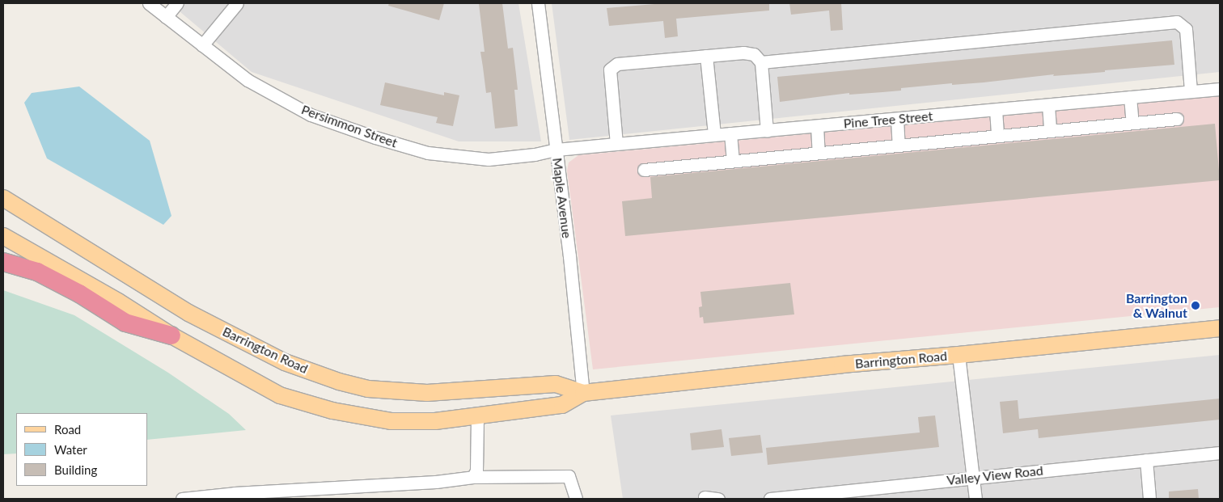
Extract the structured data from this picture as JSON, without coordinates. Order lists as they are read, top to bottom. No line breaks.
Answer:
{"streets":{"main road":["Barrington Road"],"street":["Pine Tree Street","Persimmon Street","Maple Avenue","Valley View Road"]},"crossings":[["Pine Tree Street","Persimmon Street"],["Pine Tree Street","Maple Avenue"],["Persimmon Street","Maple Avenue"],["Maple Avenue","Barrington Road"]],"places":["Barrington & Walnut"],"legend":["Road","Water","Building"]}
